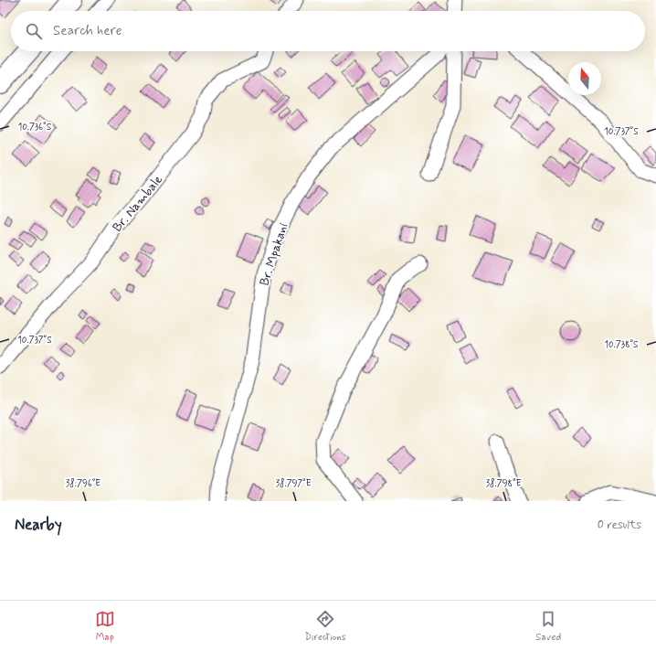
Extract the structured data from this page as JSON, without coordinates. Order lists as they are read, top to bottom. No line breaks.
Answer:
{"streets":{"street":["Br. Nambale","Br. Mpakani"]},"north":"top","page":{"search":"Search here","heading":["Nearby","0 results"],"nav":["Map","Directions","Saved"]},"coordinates":["10.736°S","10.737°S","10.738°S","38.796°E","38.797°E","38.798°E"]}
